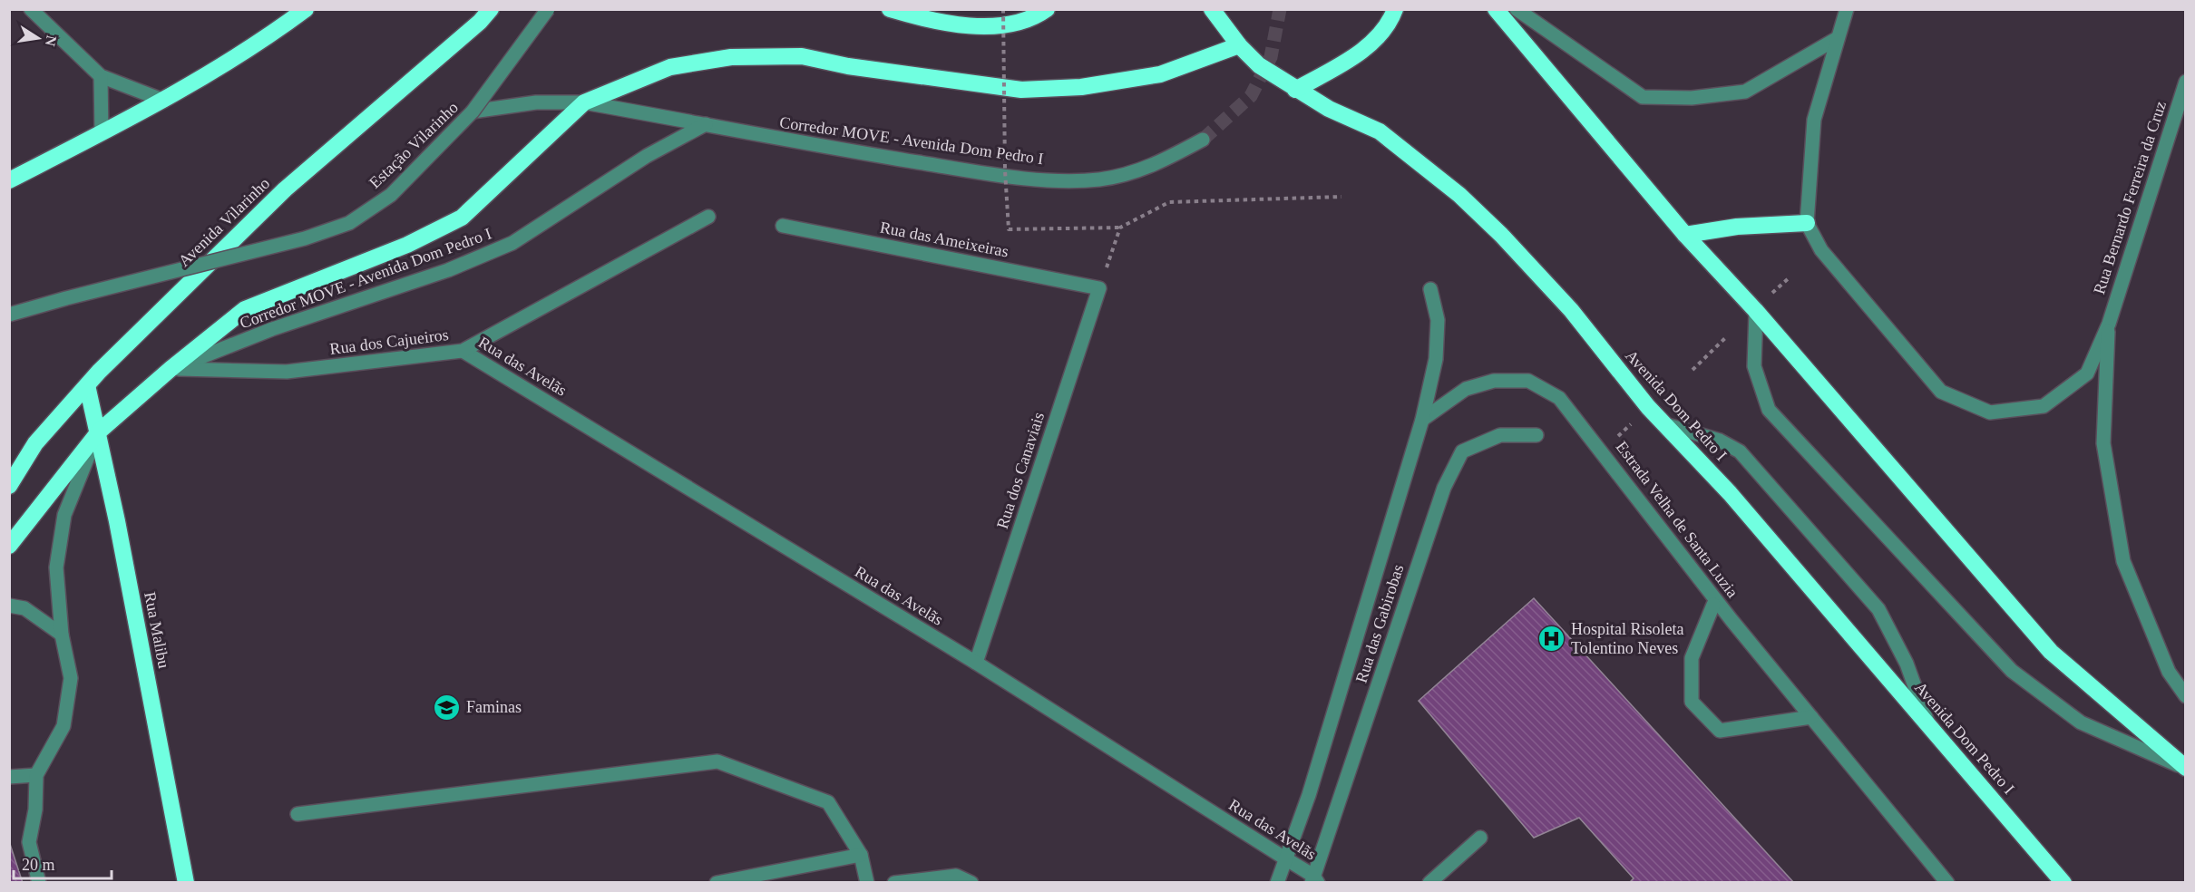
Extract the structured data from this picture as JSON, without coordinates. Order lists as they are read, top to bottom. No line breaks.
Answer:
{"streets":{"highway":["Avenida Vilarinho","Avenida Dom Pedro I","Rua Malibu"],"street":["Corredor MOVE - Avenida Dom Pedro I","Estação Vilarinho","Rua Bernardo Ferreira da Cruz","Rua das Ameixeiras","Rua dos Cajueiros","Rua das Avelãs","Rua dos Canaviais","Estrada Velha de Santa Luzia","Rua das Gabirobas"]},"crossings":[["Corredor MOVE - Avenida Dom Pedro I","Estação Vilarinho"],["Corredor MOVE - Avenida Dom Pedro I","Rua dos Cajueiros"],["Avenida Vilarinho","Rua Malibu"],["Rua das Ameixeiras","Rua dos Canaviais"],["Rua dos Cajueiros","Rua das Avelãs"],["Rua das Avelãs","Rua dos Canaviais"],["Rua das Avelãs","Rua das Gabirobas"],["Estrada Velha de Santa Luzia","Rua das Gabirobas"]],"places":{"hospital":["Hospital Risoleta Tolentino Neves"],"school or university":["Faminas"]},"scale_bar":"20 m","north":"right"}
